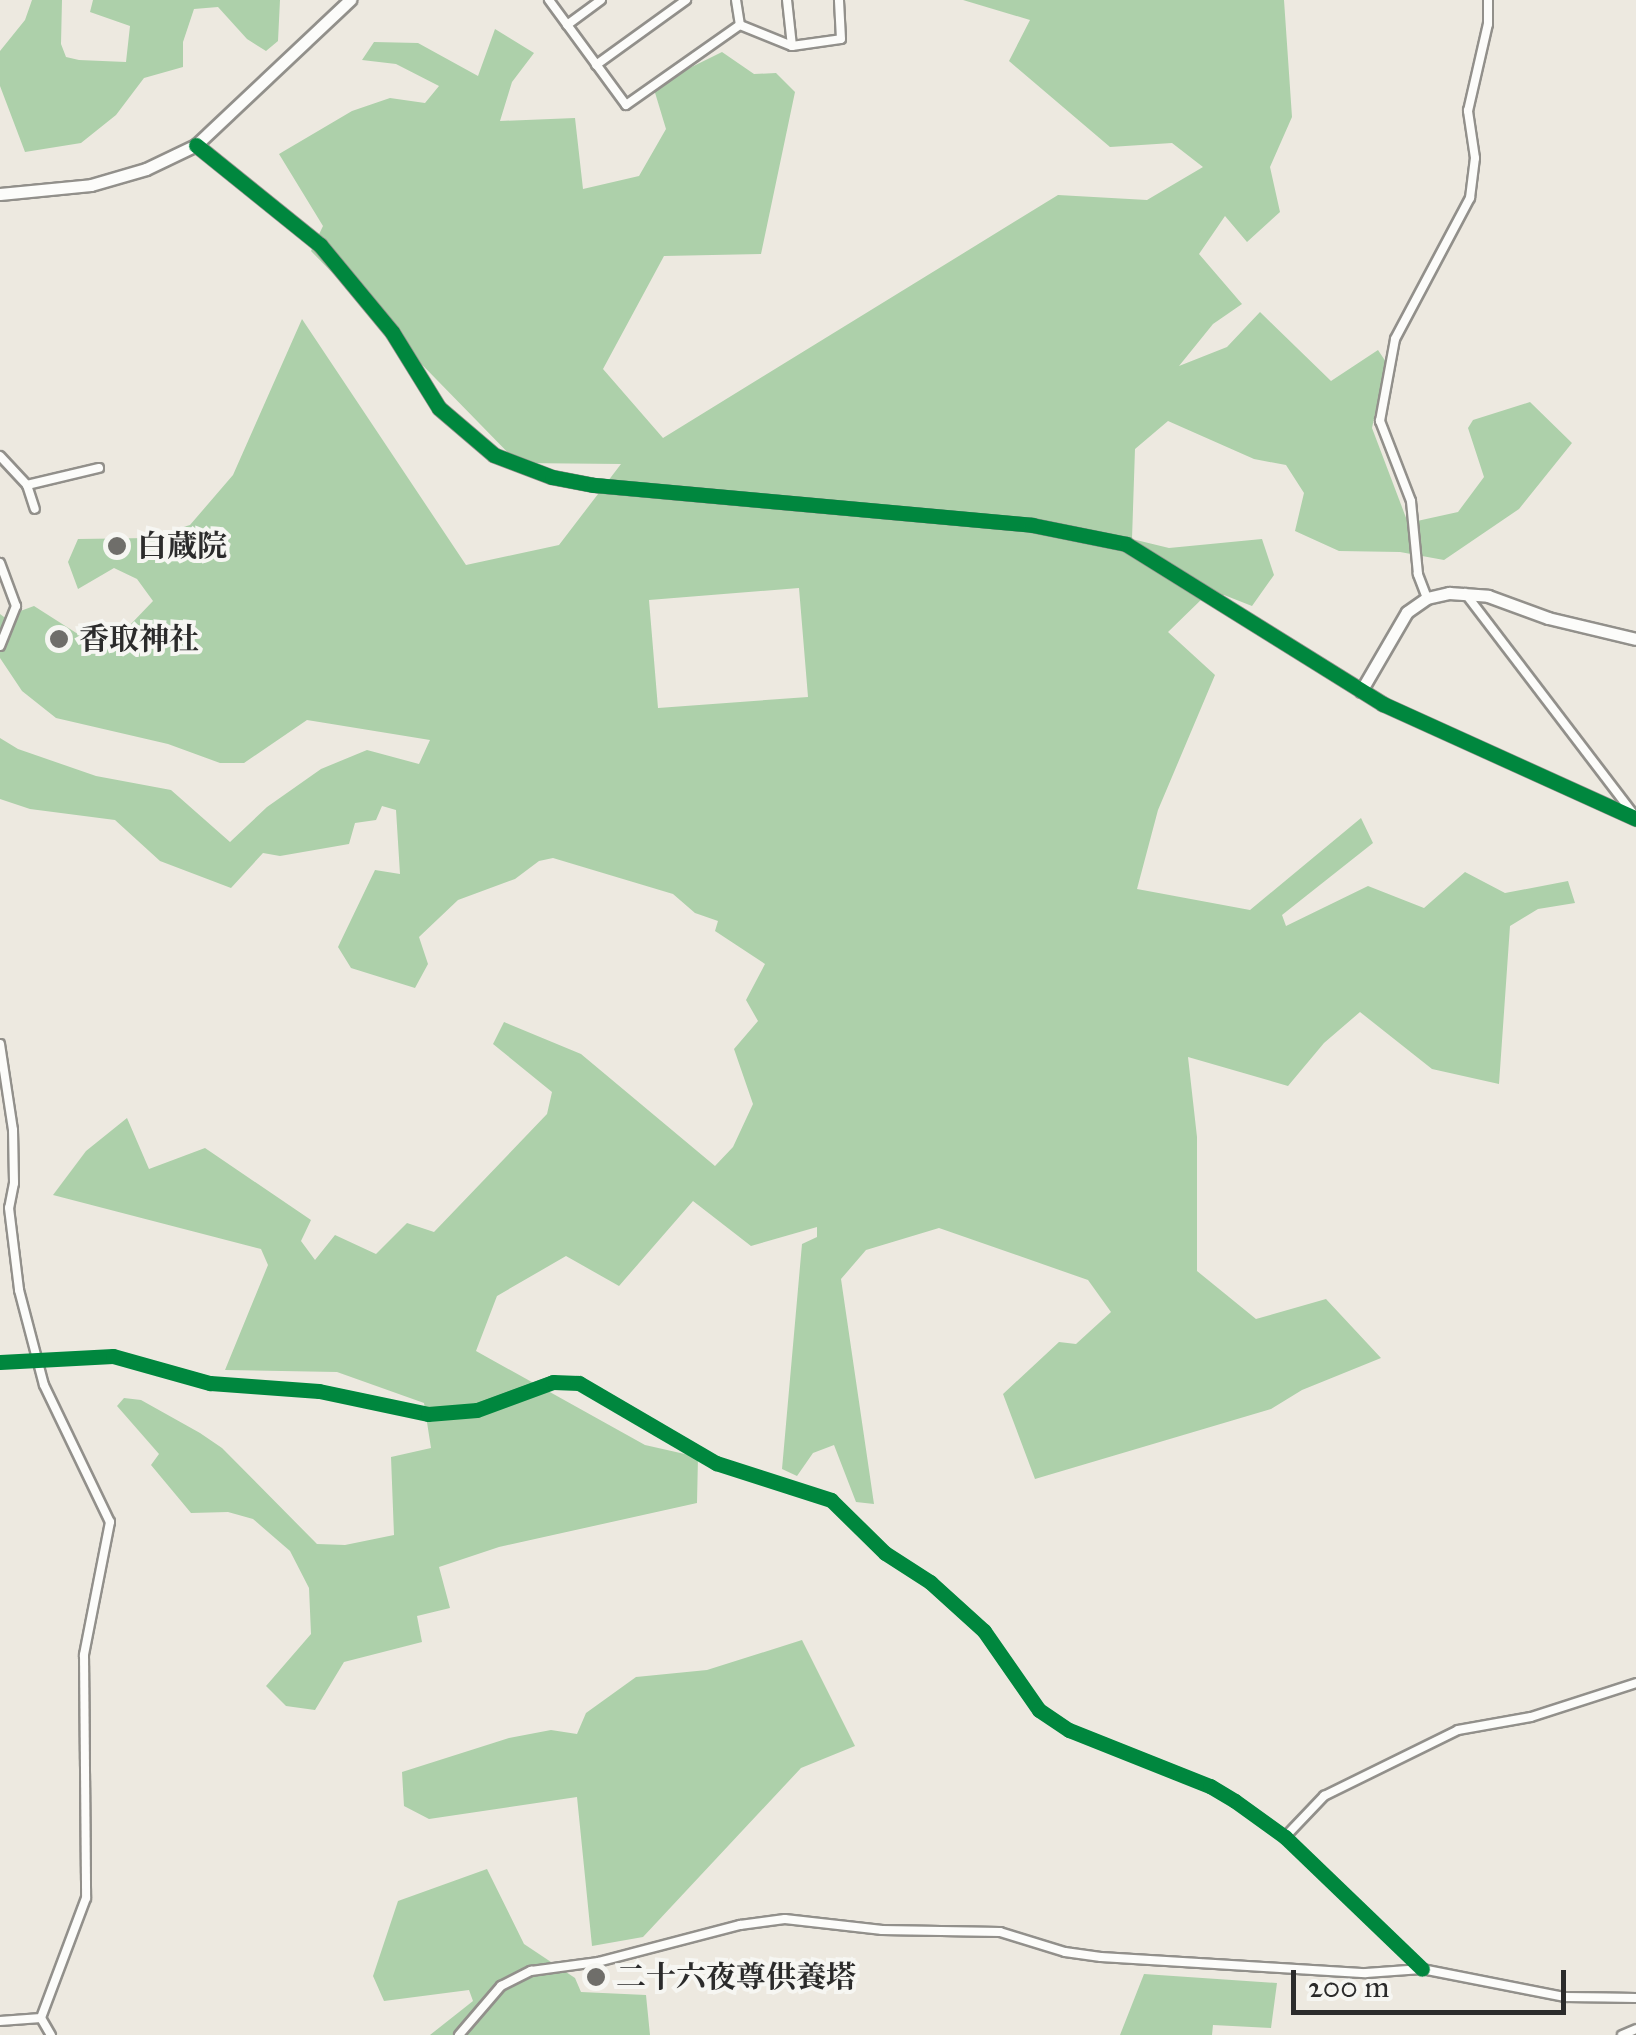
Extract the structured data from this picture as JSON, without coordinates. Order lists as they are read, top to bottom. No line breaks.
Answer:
{"places":["白蔵院","香取神社","二十六夜尊供養塔"],"scale_bar":"200 m"}
